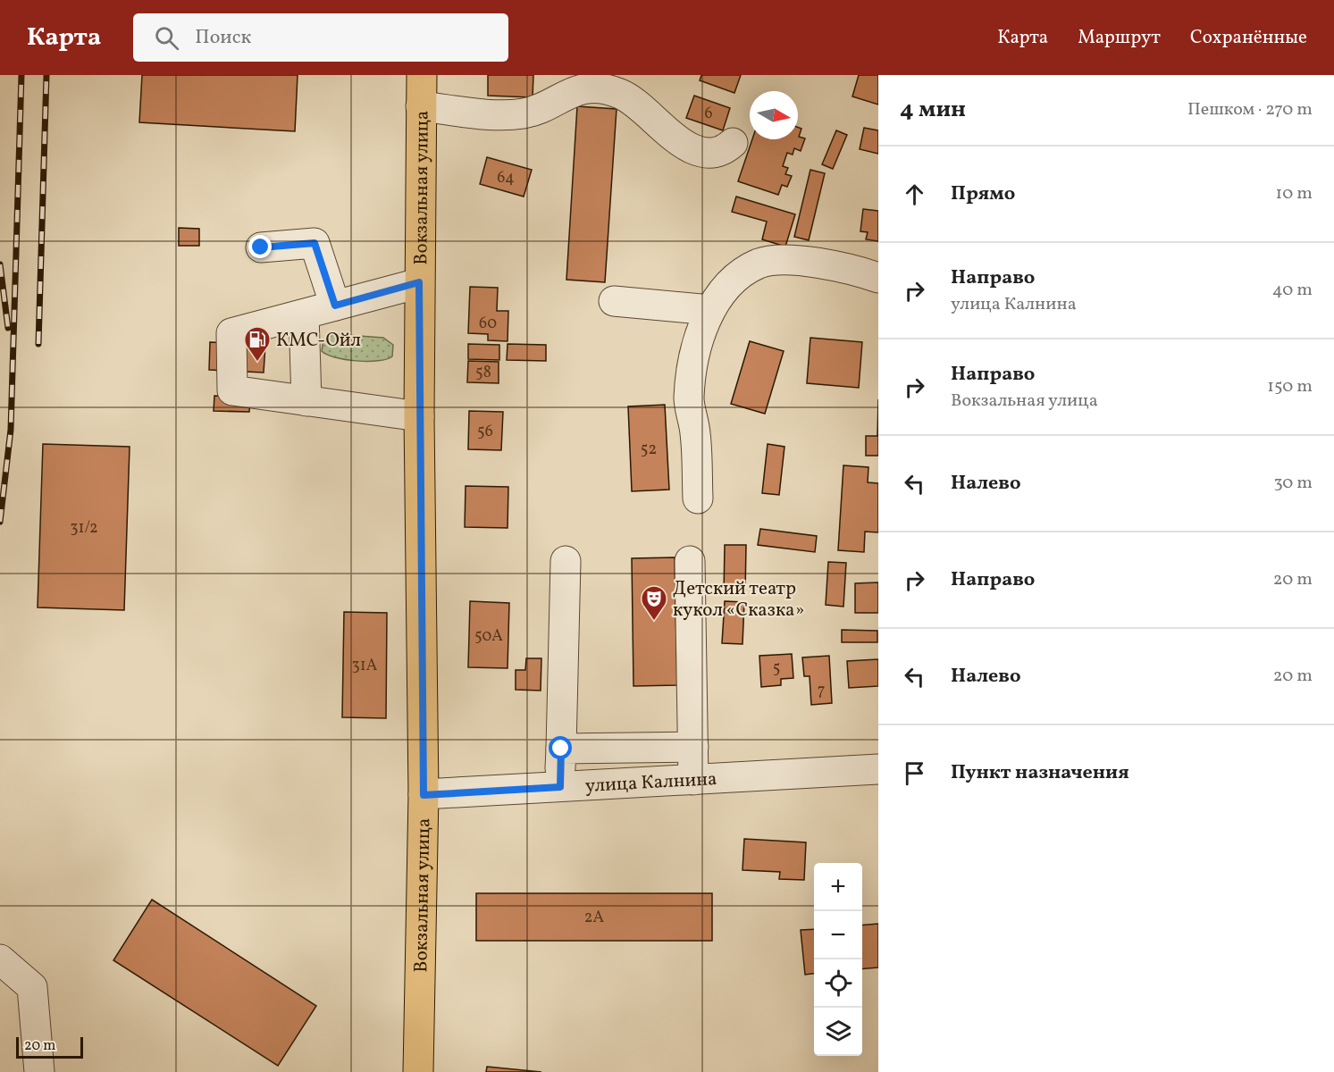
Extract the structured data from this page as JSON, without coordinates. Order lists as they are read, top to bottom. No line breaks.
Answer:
{"streets":{"main road":["Вокзальная улица"],"street":["улица Калнина"]},"crossings":[["Вокзальная улица","улица Калнина"]],"places":{"fuel station":["КМС-Ойл"],"theatre":["Детский театр кукол «Сказка»"]},"house_numbers":["6","64","60","58","56","52","31/2","50А","31А","5","7","2А"],"scale_bar":"20 m","north":"right","page":{"header":"Карта","search":"Поиск","nav":["Карта","Маршрут","Сохранённые"],"heading":["4 мин","Пешком · 270 m"],"list":[["Прямо","10 m"],["Направо","улица Калнина","40 m"],["Направо","Вокзальная улица","150 m"],["Налево","30 m"],["Направо","20 m"],["Налево","20 m"],"Пункт назначения"],"map_buttons":["+","−"],"scale":"20 m"}}
